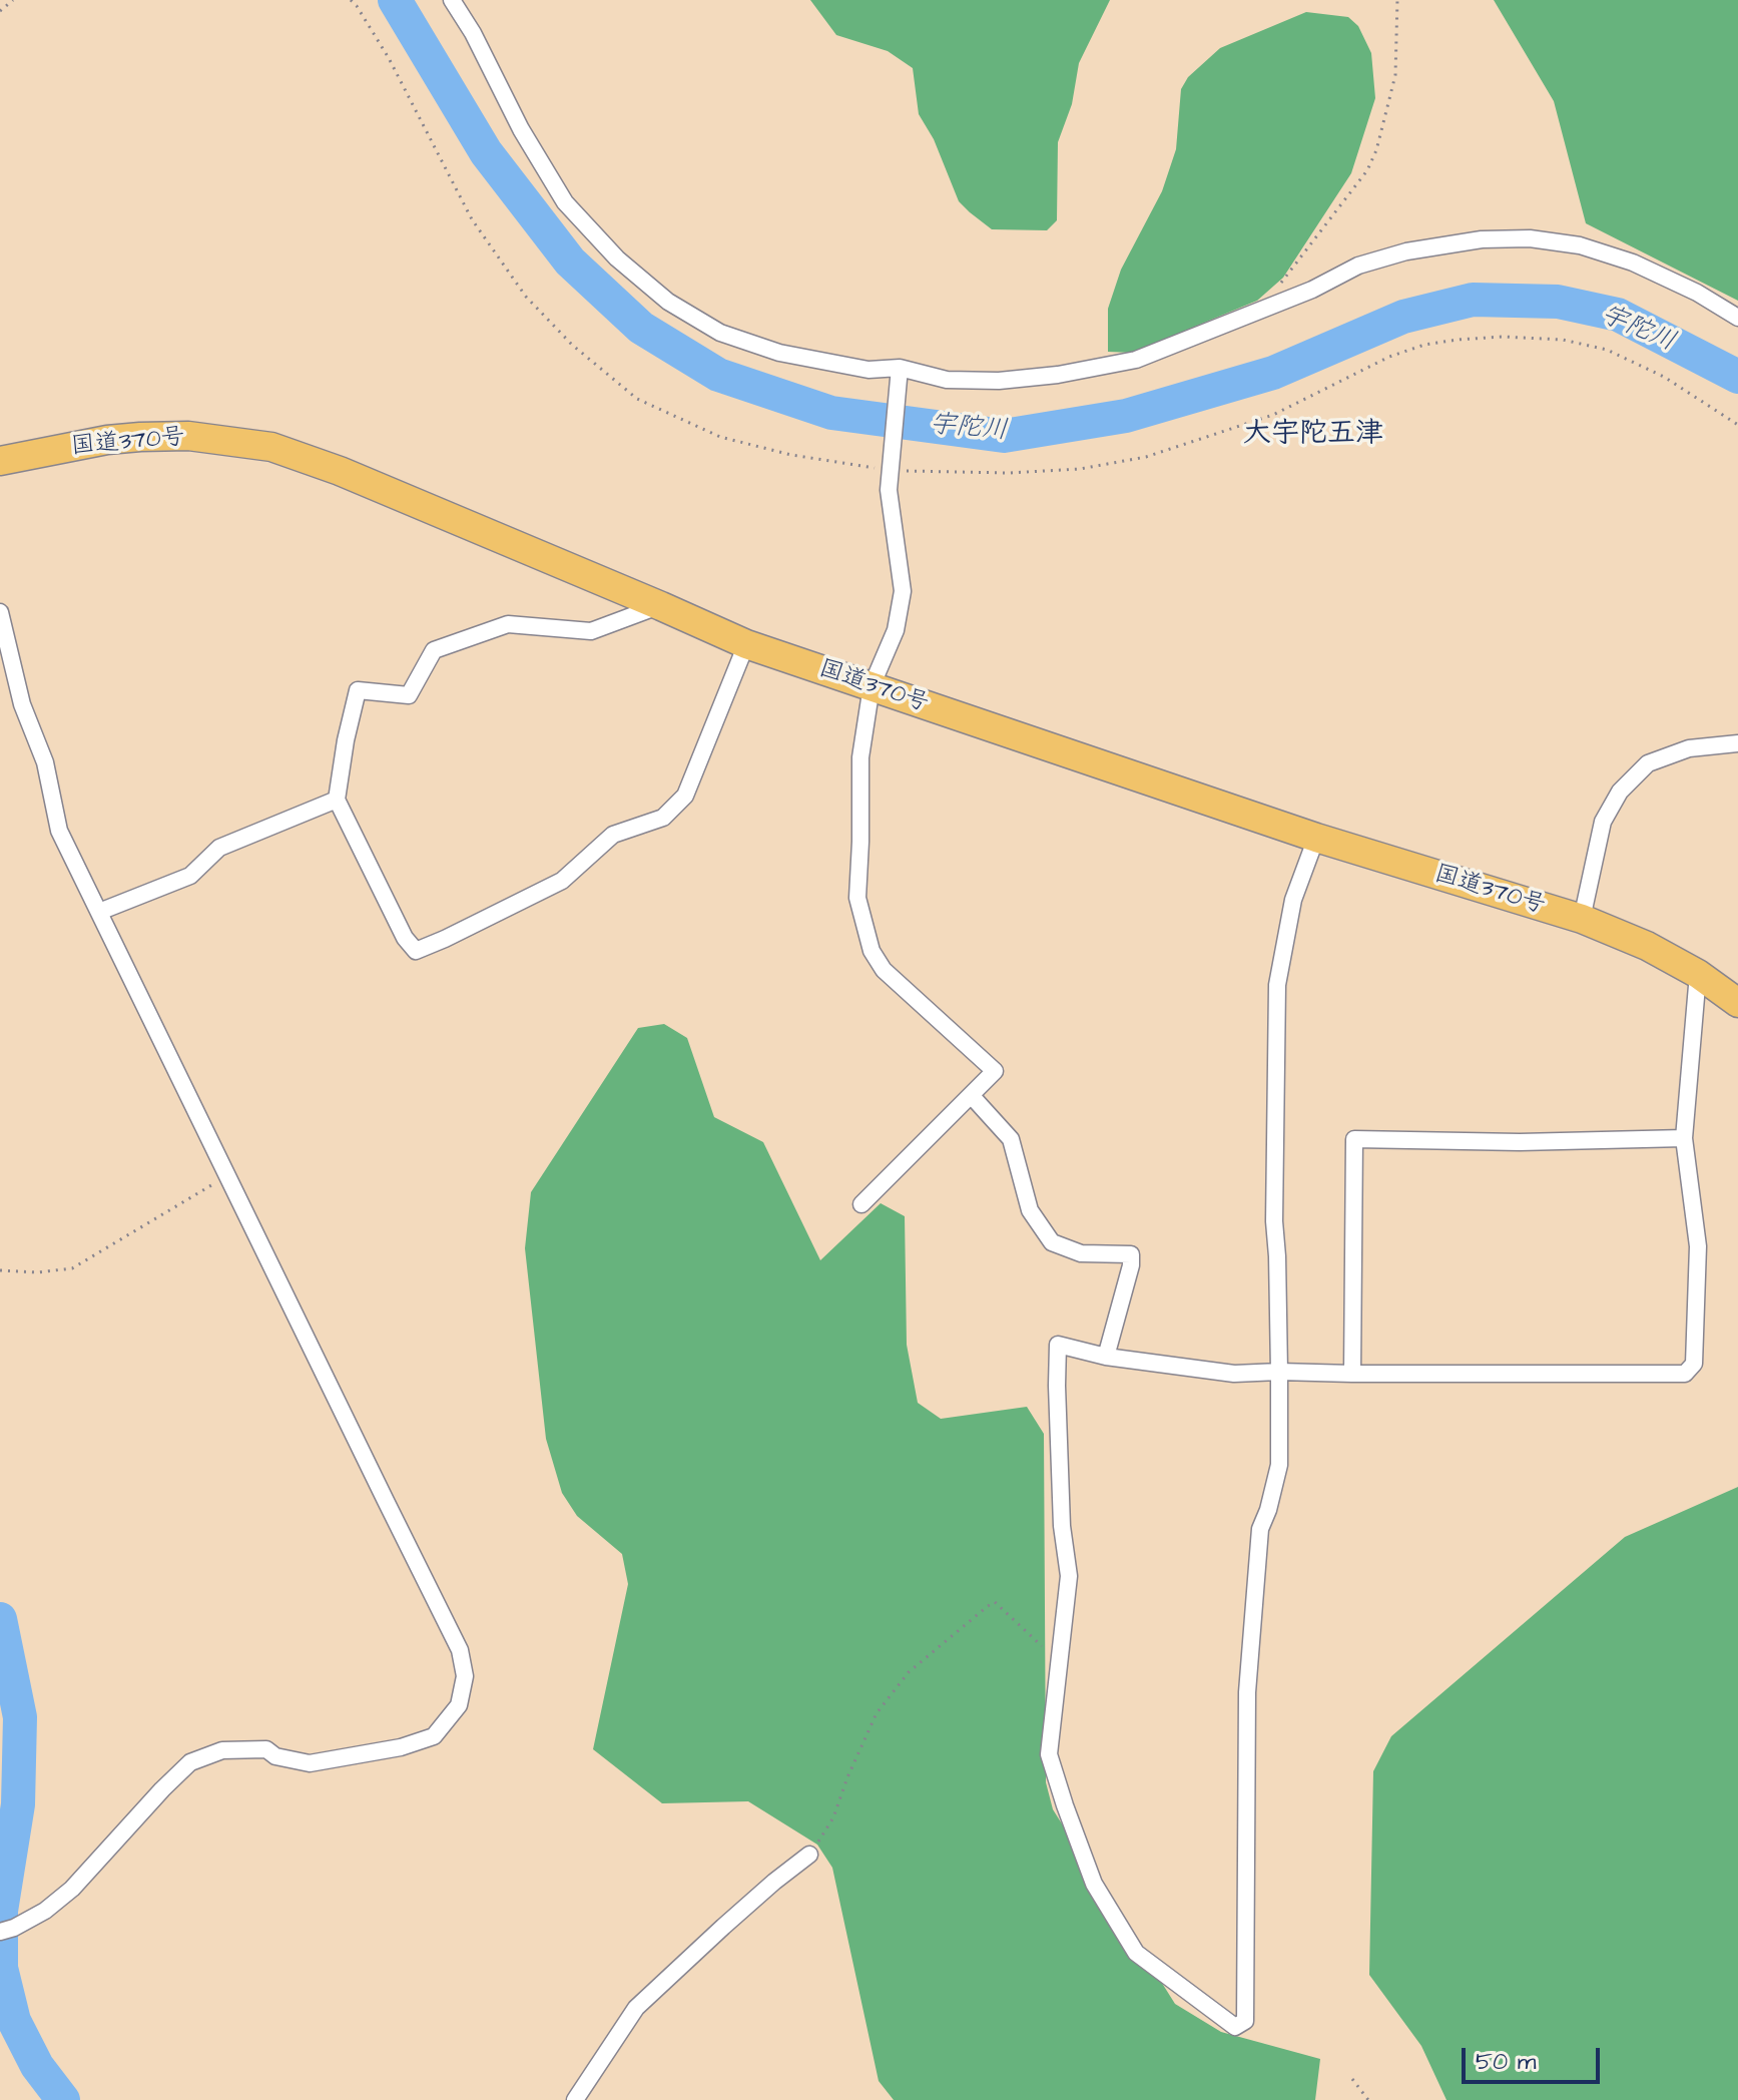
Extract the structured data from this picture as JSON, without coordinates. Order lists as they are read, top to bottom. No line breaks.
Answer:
{"streets":{"highway":["国道370号"]},"districts":["大宇陀五津"],"water":["宇陀川"],"scale_bar":"50 m"}
